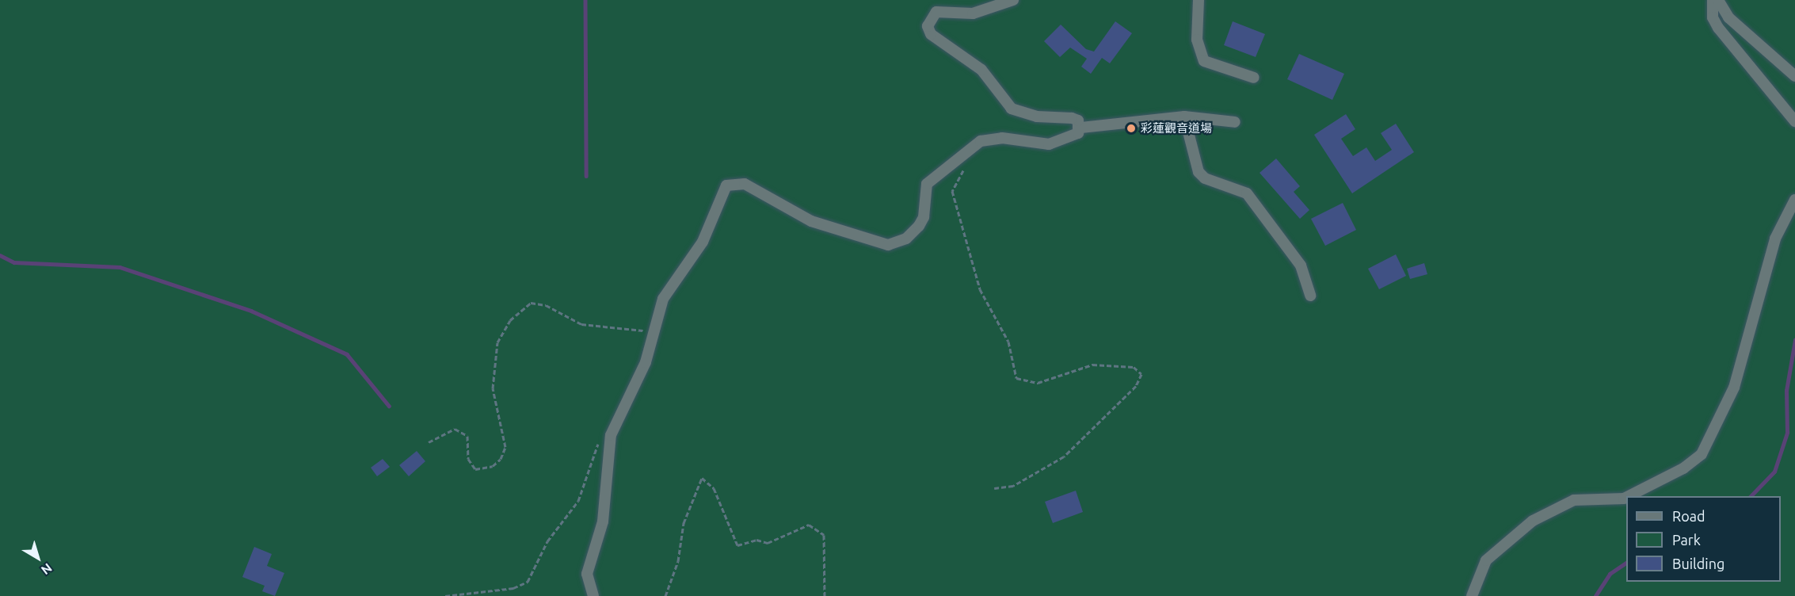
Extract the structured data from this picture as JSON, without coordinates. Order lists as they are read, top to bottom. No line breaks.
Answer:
{"places":["彩蓮觀音道場"],"legend":["Road","Park","Building"],"north":"bottom right"}
